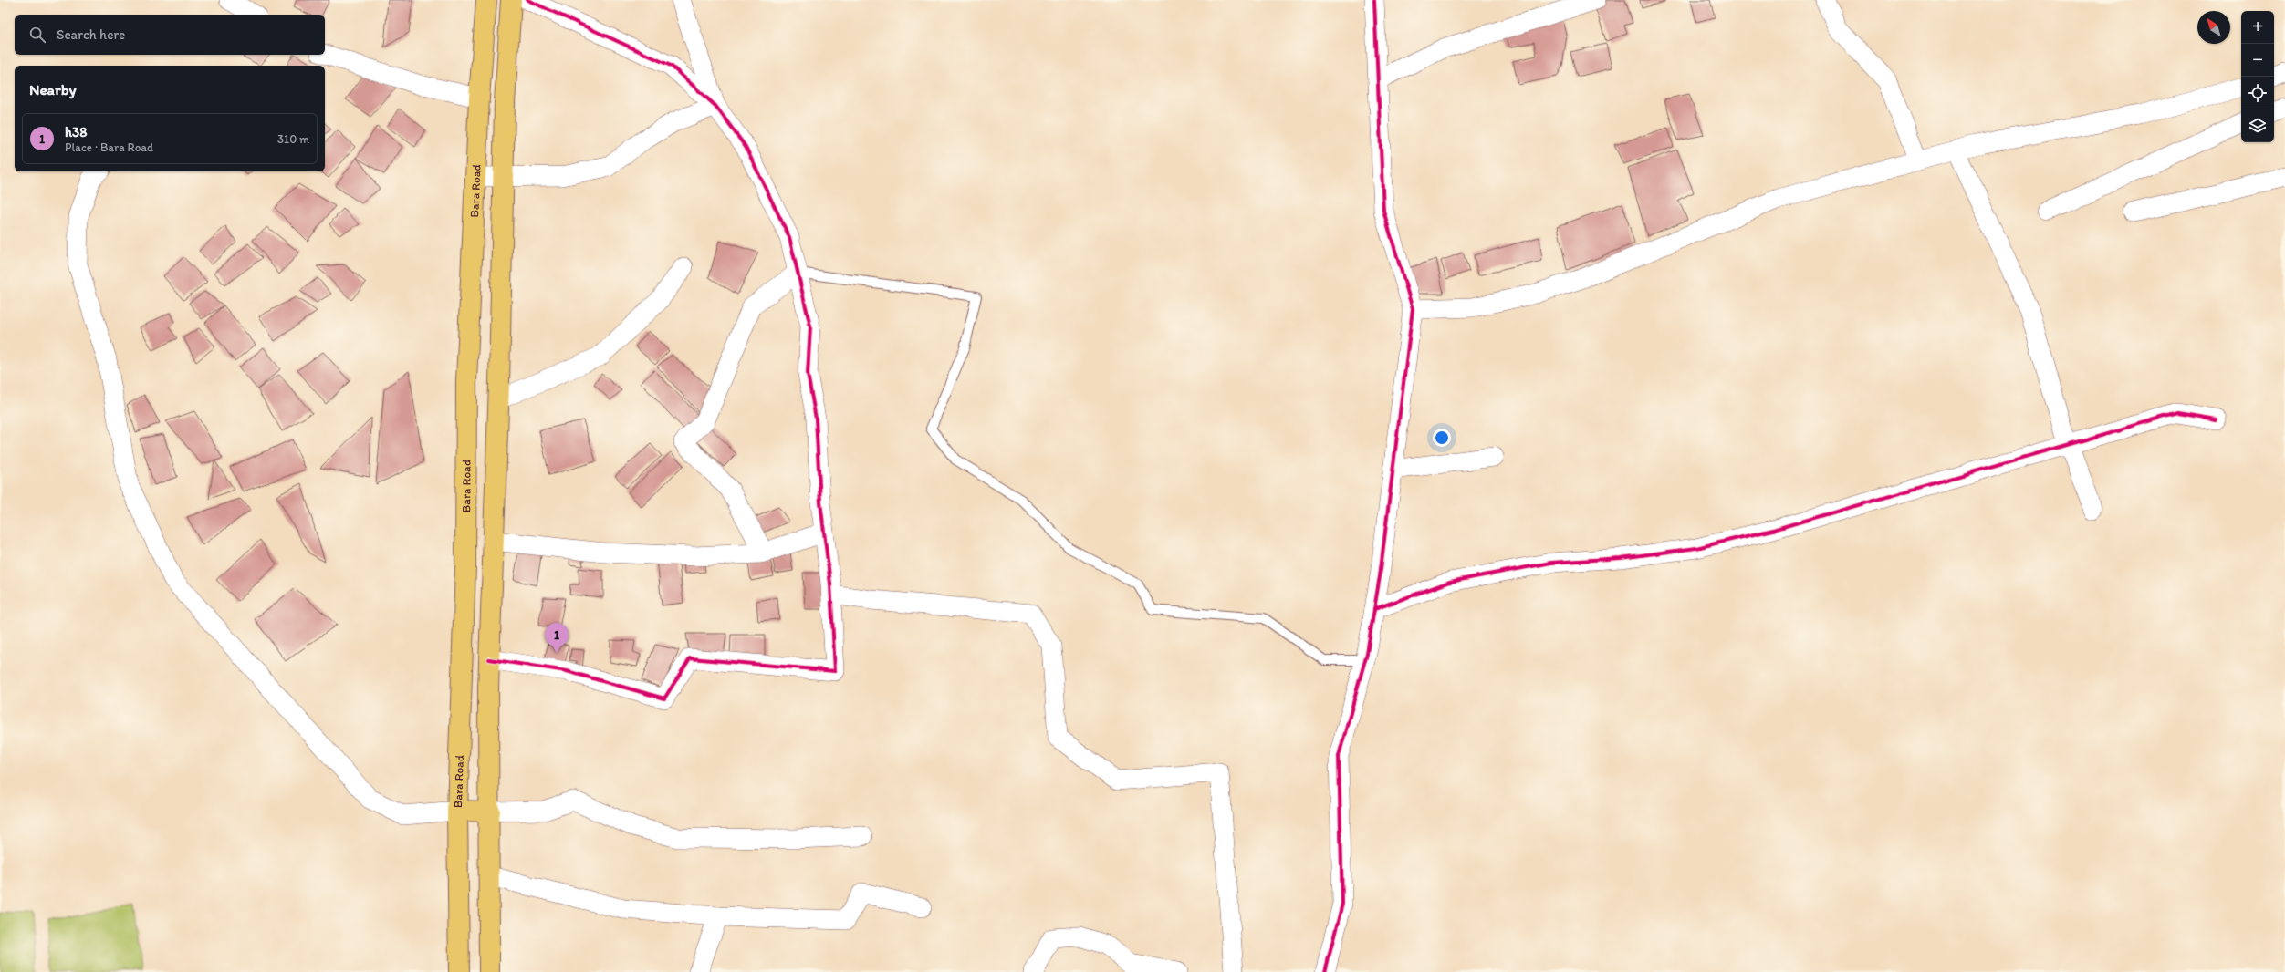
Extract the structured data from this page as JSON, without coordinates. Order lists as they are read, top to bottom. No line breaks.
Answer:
{"streets":{"main road":["Bara Road"]},"north":"top left","page":{"map_buttons":["+","−"],"search":"Search here","heading":"Nearby","list":[{"mark":"1","name":"h38","note":"Place · Bara Road","value":"310 m"}],"pins":"1"}}
